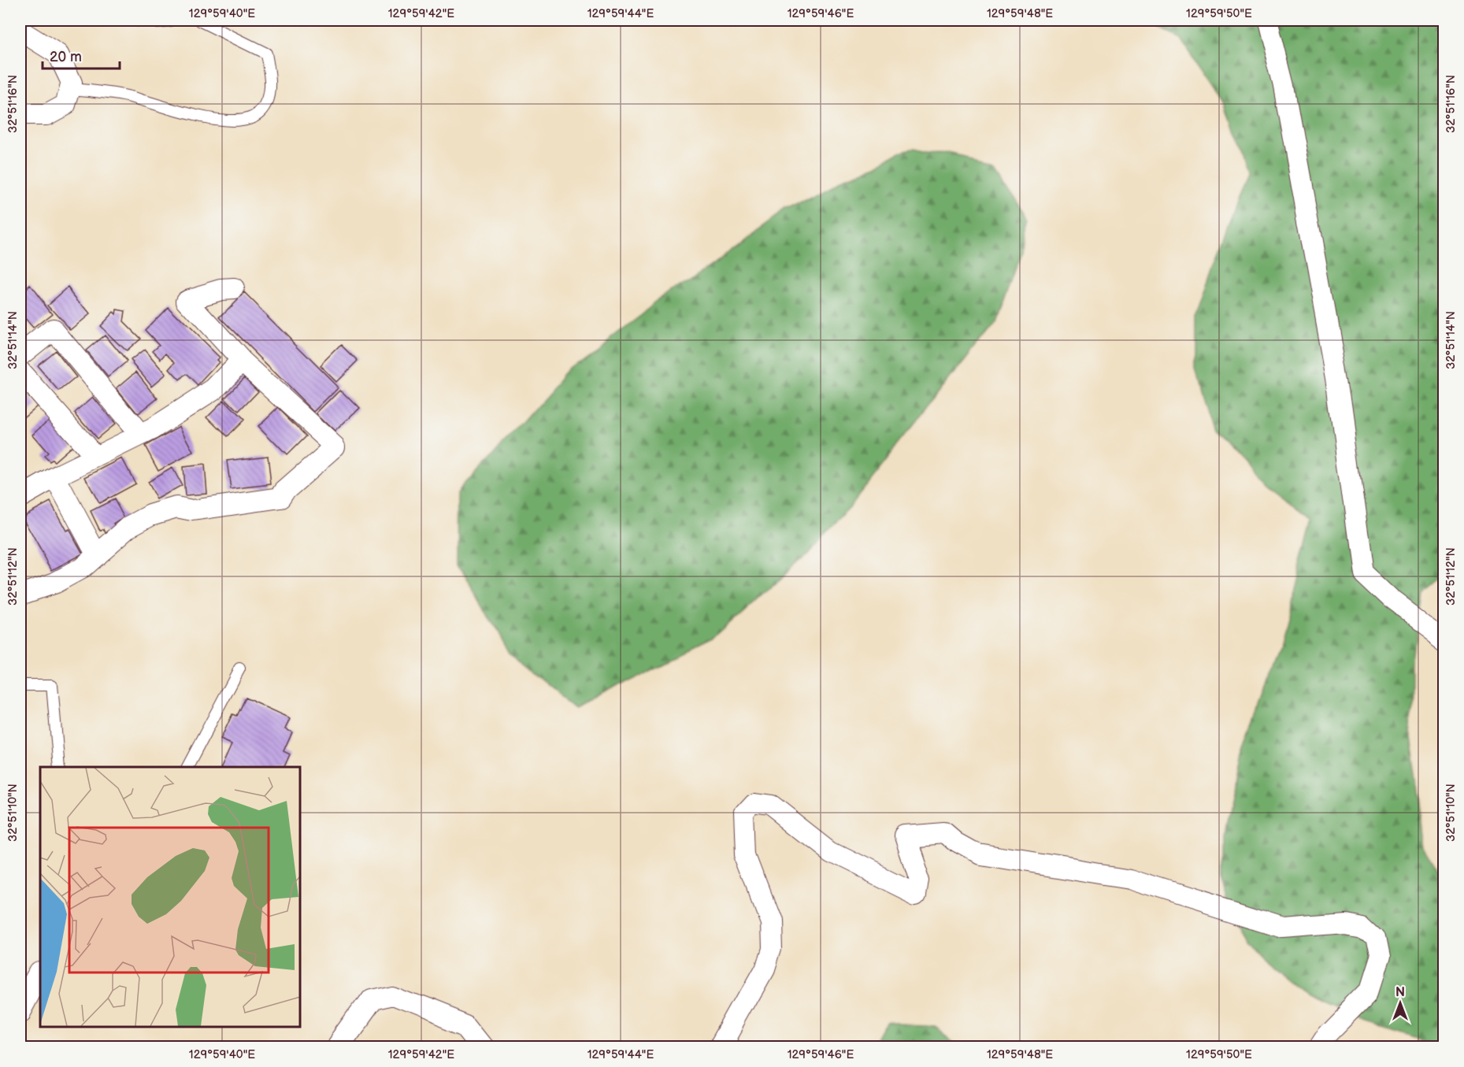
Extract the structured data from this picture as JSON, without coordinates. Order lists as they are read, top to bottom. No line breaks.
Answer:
{"scale_bar":"20 m","north":"top","coordinates":["129°59'40\"E","129°59'42\"E","129°59'44\"E","129°59'46\"E","129°59'48\"E","129°59'50\"E","32°51'16\"N","32°51'14\"N","32°51'12\"N","32°51'10\"N"]}
